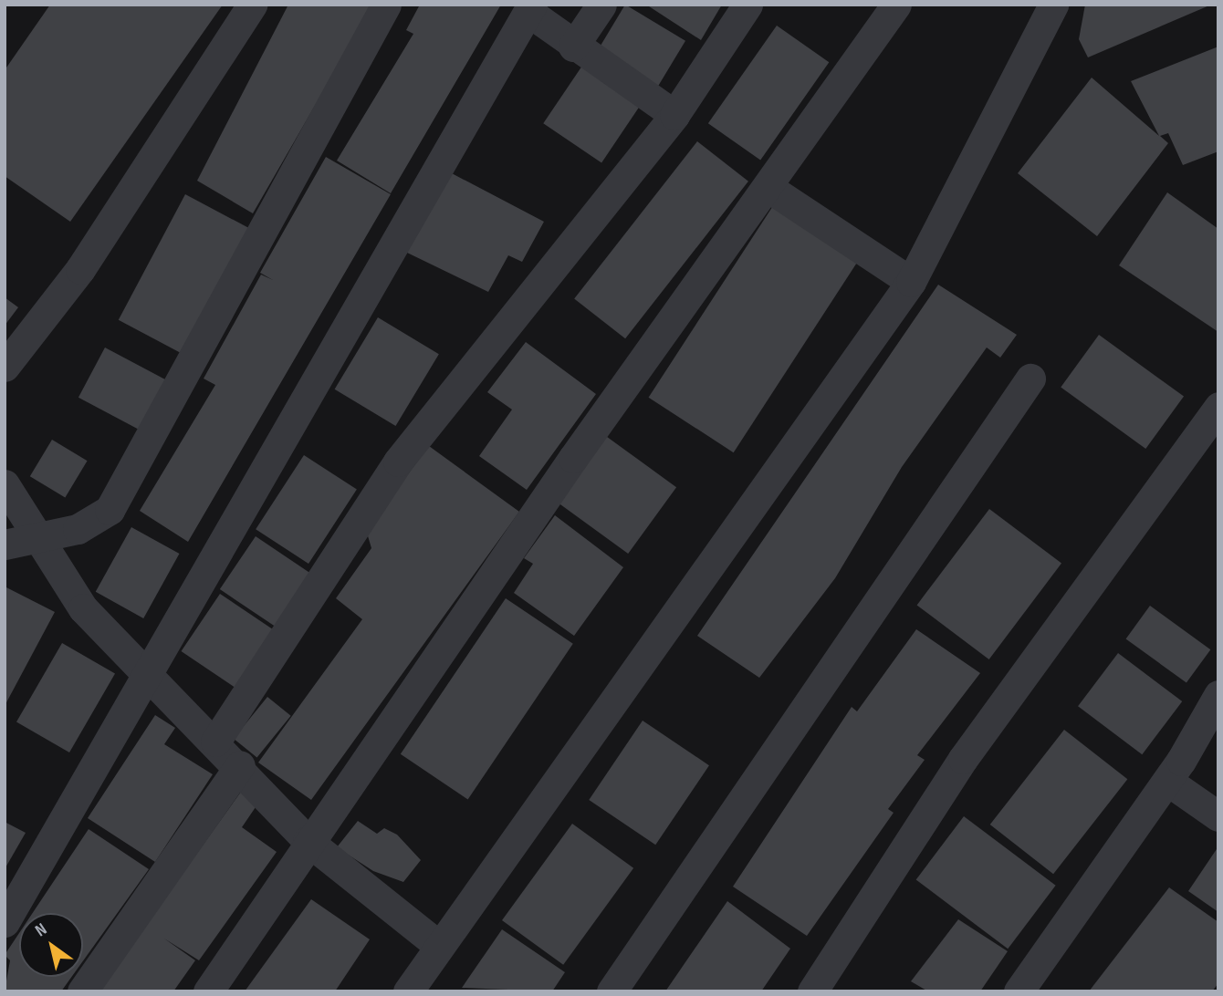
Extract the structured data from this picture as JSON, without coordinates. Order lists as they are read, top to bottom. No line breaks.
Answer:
{"north":"top left"}
